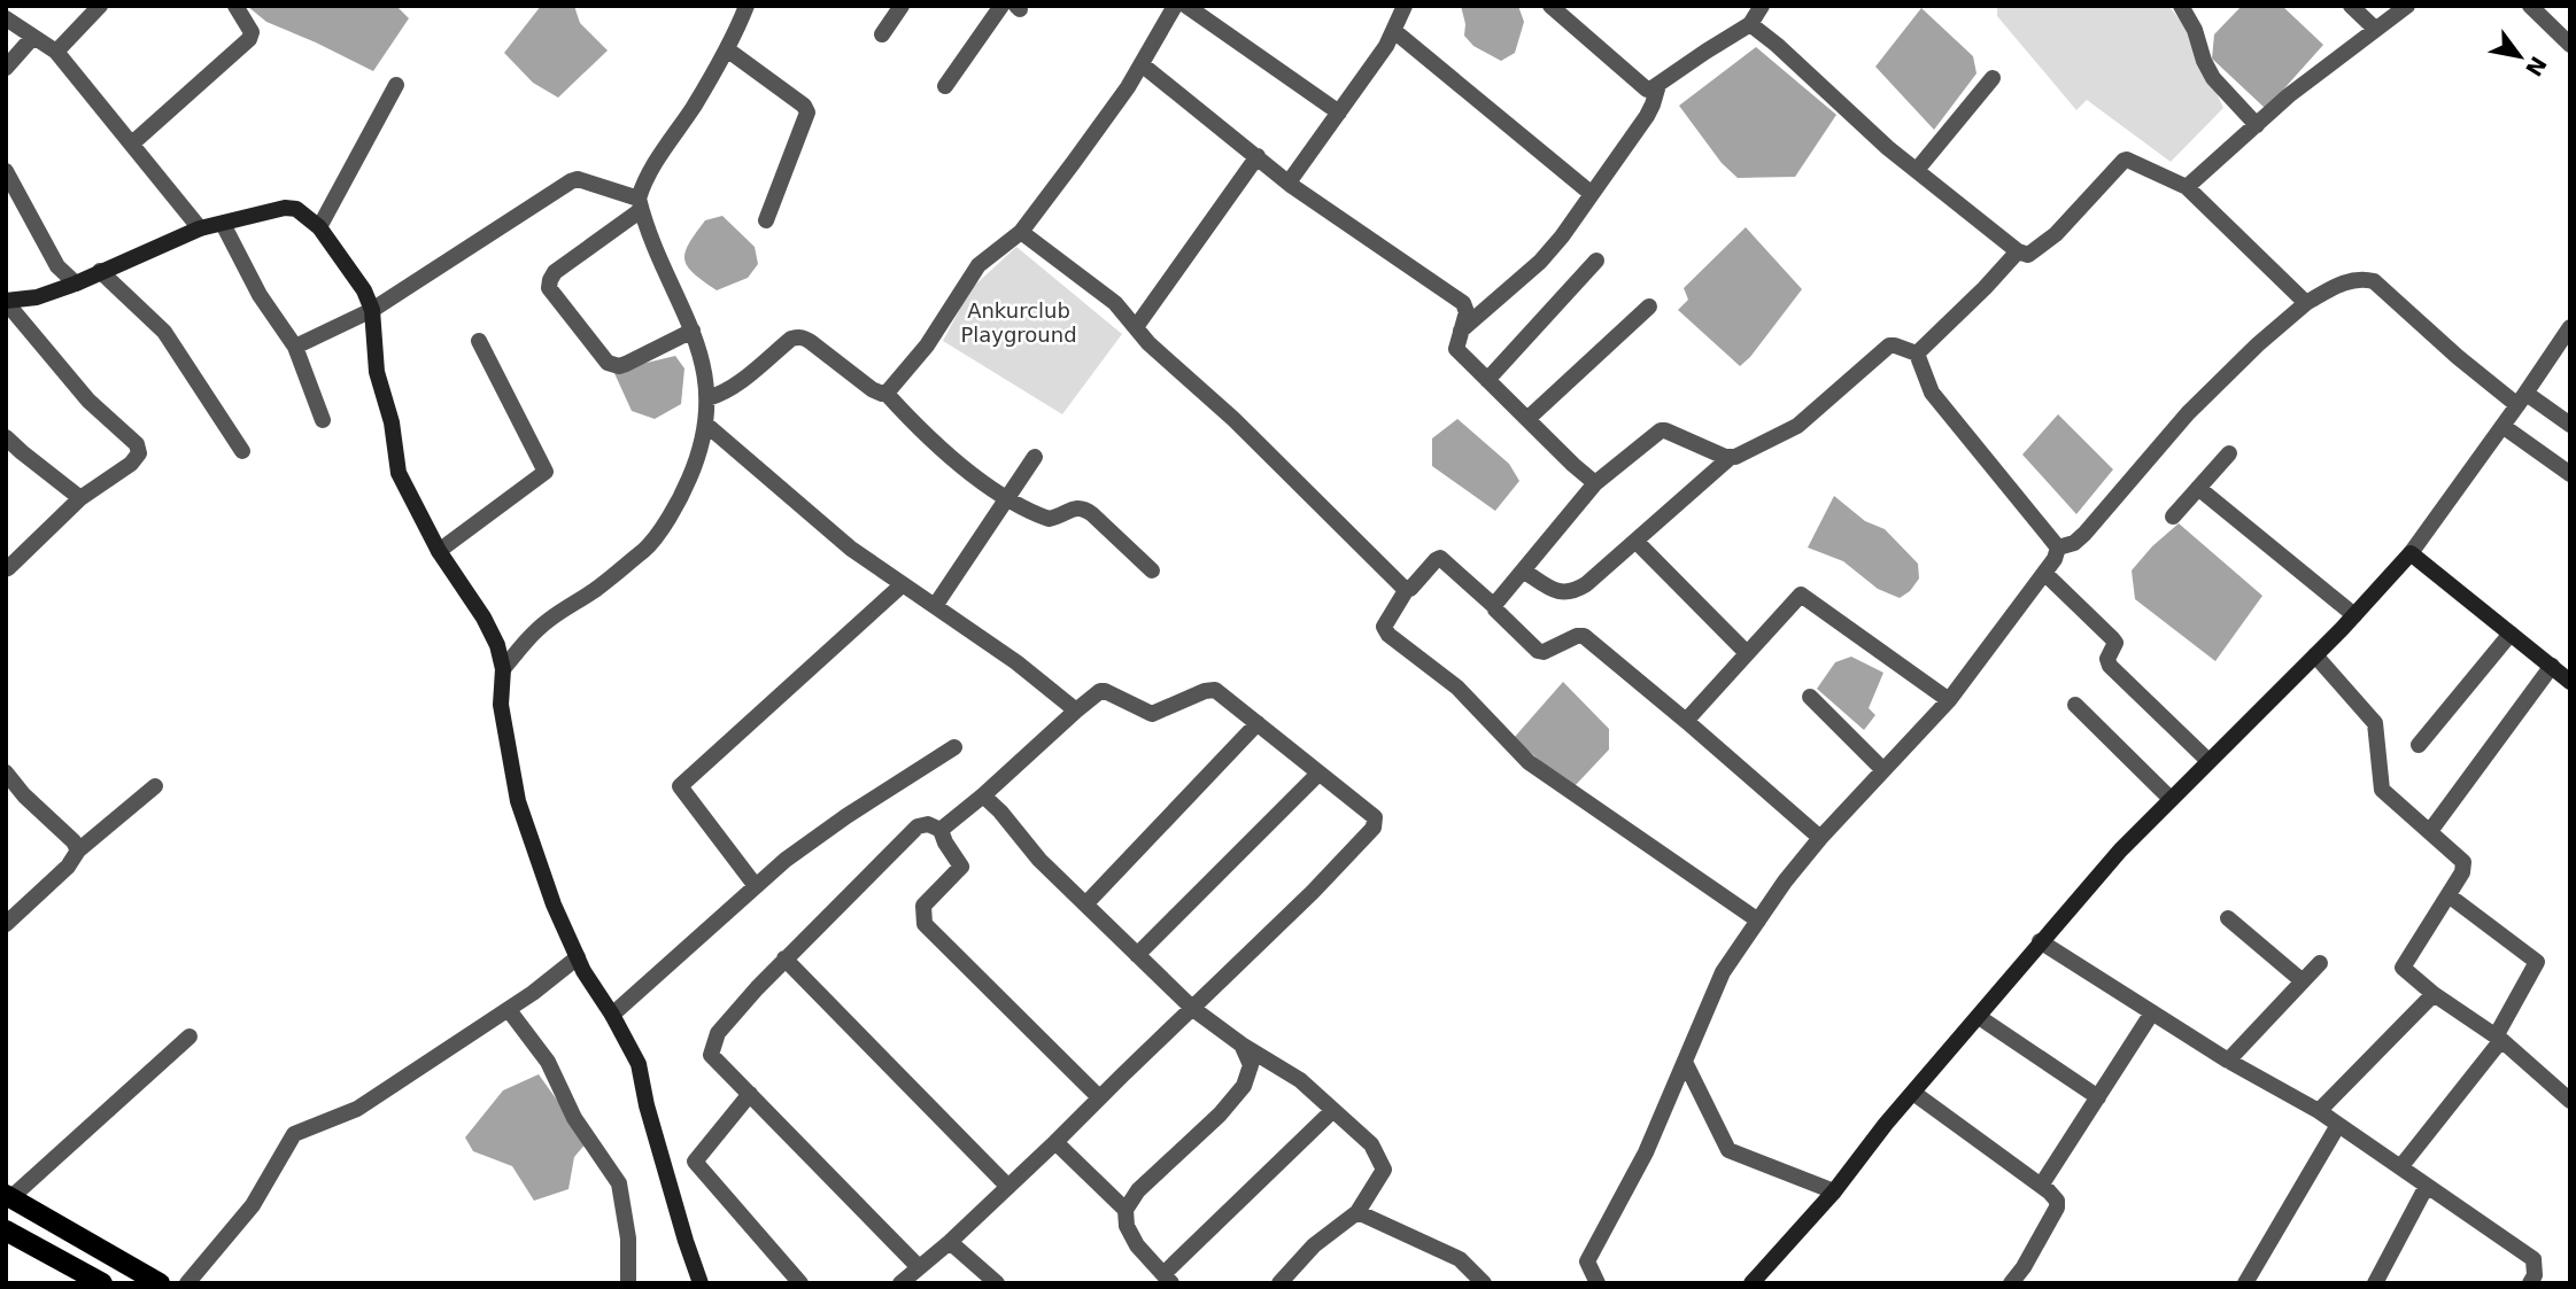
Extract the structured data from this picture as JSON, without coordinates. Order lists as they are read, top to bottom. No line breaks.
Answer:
{"parks":["Ankurclub Playground"],"north":"bottom right"}
